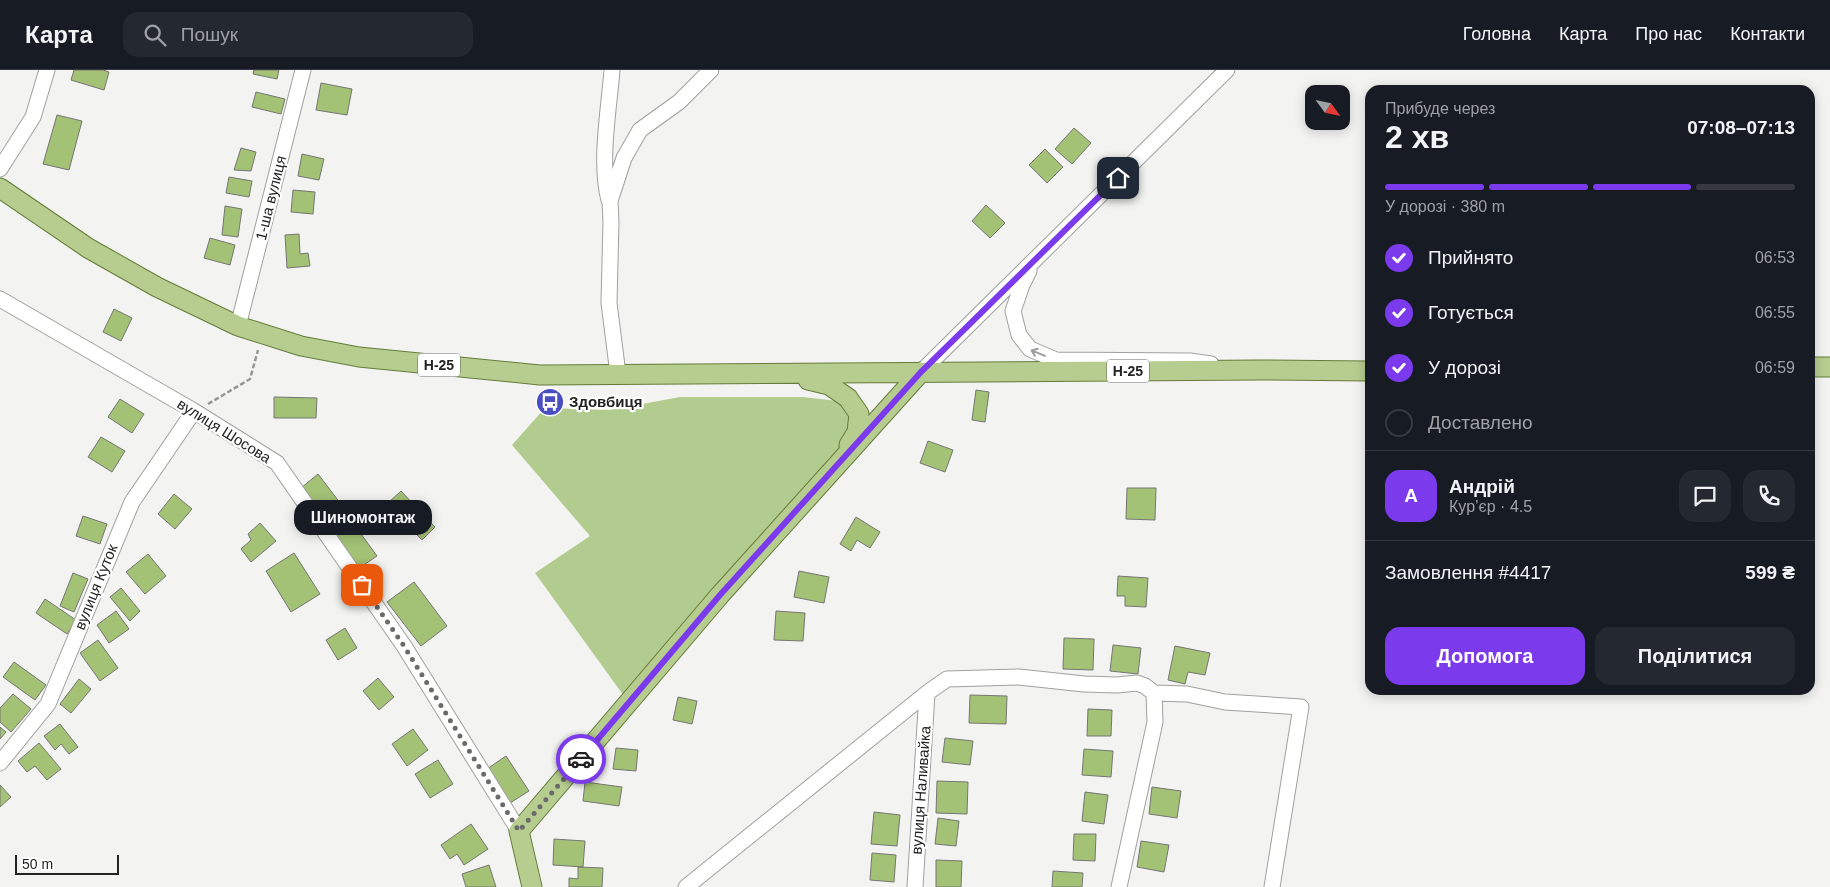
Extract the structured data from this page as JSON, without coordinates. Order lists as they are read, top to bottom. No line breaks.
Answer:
{"streets":{"main road":["Н-25","вулиця Шосова"],"street":["1-ша вулиця","вулиця Куток","вулиця Наливайка"]},"crossings":[["1-ша вулиця","Н-25"],["вулиця Шосова","вулиця Куток"]],"places":{"bus stop":["Здовбиця"],"other":["Шиномонтаж"]},"scale_bar":"50 m","north":"bottom right","page":{"header":"Карта","search":"Пошук","nav":["Головна","Карта","Про нас","Контакти"],"heading":["2 хв","Прибуде через","07:08–07:13"],"panel":["Андрій","Кур’єр · 4.5","Замовлення #4417","599 ₴"],"bar":"У дорозі · 380 m","list":[["Прийнято","06:53"],["Готується","06:55"],["У дорозі","06:59"],"Доставлено"],"round":"А","bubble":"Шиномонтаж","buttons":["Допомога","Поділитися"],"scale":"50 m"}}
